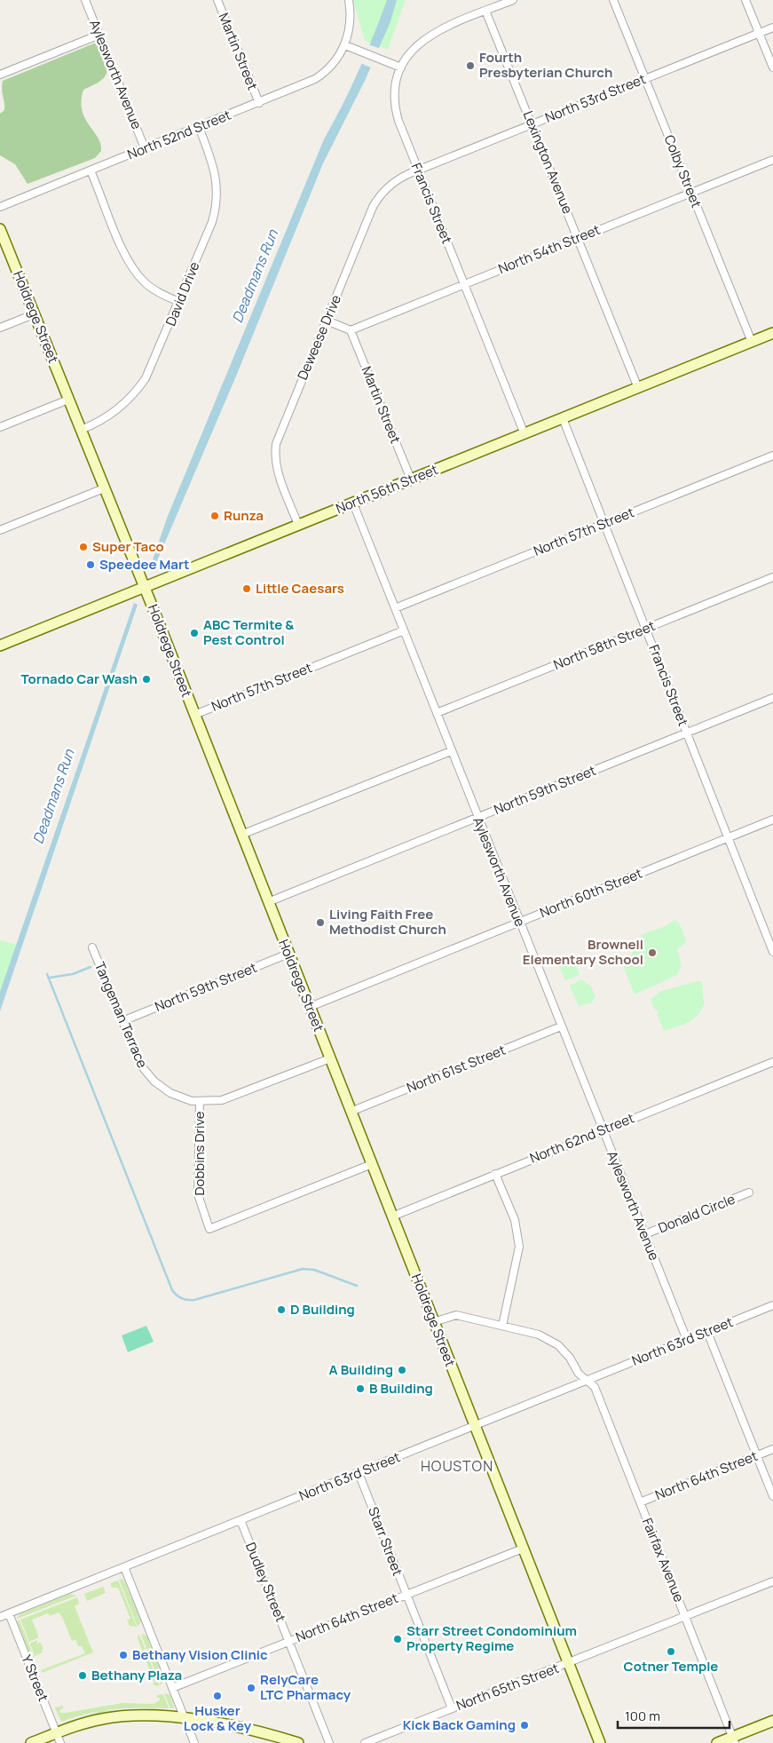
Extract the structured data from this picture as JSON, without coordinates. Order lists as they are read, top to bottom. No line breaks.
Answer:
{"streets":{"main road":["Holdrege Street","North 56th Street"],"street":["Martin Street","Aylesworth Avenue","North 53rd Street","North 52nd Street","Lexington Avenue","Colby Street","Francis Street","North 54th Street","David Drive","Deweese Drive","North 57th Street","North 58th Street","North 59th Street","North 60th Street","Tangeman Terrace","North 61st Street","North 62nd Street","Dobbins Drive","Donald Circle","North 63rd Street","North 64th Street","Starr Street","Fairfax Avenue","Dudley Street","Y Street","North 65th Street"]},"crossings":[["Martin Street","North 52nd Street"],["Martin Street","North 54th Street"],["Martin Street","North 56th Street"],["Aylesworth Avenue","North 52nd Street"],["Aylesworth Avenue","North 56th Street"],["Aylesworth Avenue","North 57th Street"],["Aylesworth Avenue","North 58th Street"],["Aylesworth Avenue","North 59th Street"],["Aylesworth Avenue","North 60th Street"],["Aylesworth Avenue","North 61st Street"],["Aylesworth Avenue","North 62nd Street"],["Aylesworth Avenue","Donald Circle"],["Aylesworth Avenue","North 63rd Street"],["North 53rd Street","Lexington Avenue"],["North 53rd Street","Colby Street"],["North 53rd Street","Francis Street"],["North 53rd Street","Deweese Drive"],["North 52nd Street","David Drive"],["Lexington Avenue","North 54th Street"],["Lexington Avenue","North 56th Street"],["Colby Street","North 54th Street"],["Colby Street","North 56th Street"],["Francis Street","North 54th Street"],["Francis Street","Deweese Drive"],["Francis Street","North 56th Street"],["Francis Street","North 57th Street"],["Francis Street","North 58th Street"],["Francis Street","North 59th Street"],["Francis Street","North 60th Street"],["David Drive","Holdrege Street"],["Holdrege Street","North 56th Street"],["Holdrege Street","North 57th Street"],["Holdrege Street","North 59th Street"],["Holdrege Street","North 60th Street"],["Holdrege Street","North 61st Street"],["Holdrege Street","North 62nd Street"],["Holdrege Street","Dobbins Drive"],["Holdrege Street","North 63rd Street"],["Holdrege Street","North 64th Street"],["Holdrege Street","Fairfax Avenue"],["Holdrege Street","North 65th Street"],["Deweese Drive","North 56th Street"],["North 59th Street","Tangeman Terrace"],["Tangeman Terrace","Dobbins Drive"],["North 63rd Street","Starr Street"],["North 63rd Street","Fairfax Avenue"],["North 63rd Street","Dudley Street"],["North 63rd Street","Y Street"],["North 64th Street","Starr Street"],["North 64th Street","Fairfax Avenue"],["North 64th Street","Dudley Street"],["Starr Street","North 65th Street"],["Fairfax Avenue","North 65th Street"]],"districts":["HOUSTON"],"water":["Deadmans Run"],"places":["Fourth Presbyterian Church","Runza","Super Taco","Speedee Mart","Little Caesars","ABC Termite & Pest Control","Tornado Car Wash","Living Faith Free Methodist Church","Brownell Elementary School","D Building","A Building","B Building","Starr Street Condominium Property Regime","Cotner Temple","Bethany Vision Clinic","Bethany Plaza","RelyCare LTC Pharmacy","Husker Lock & Key","Kick Back Gaming"],"scale_bar":"100 m"}
